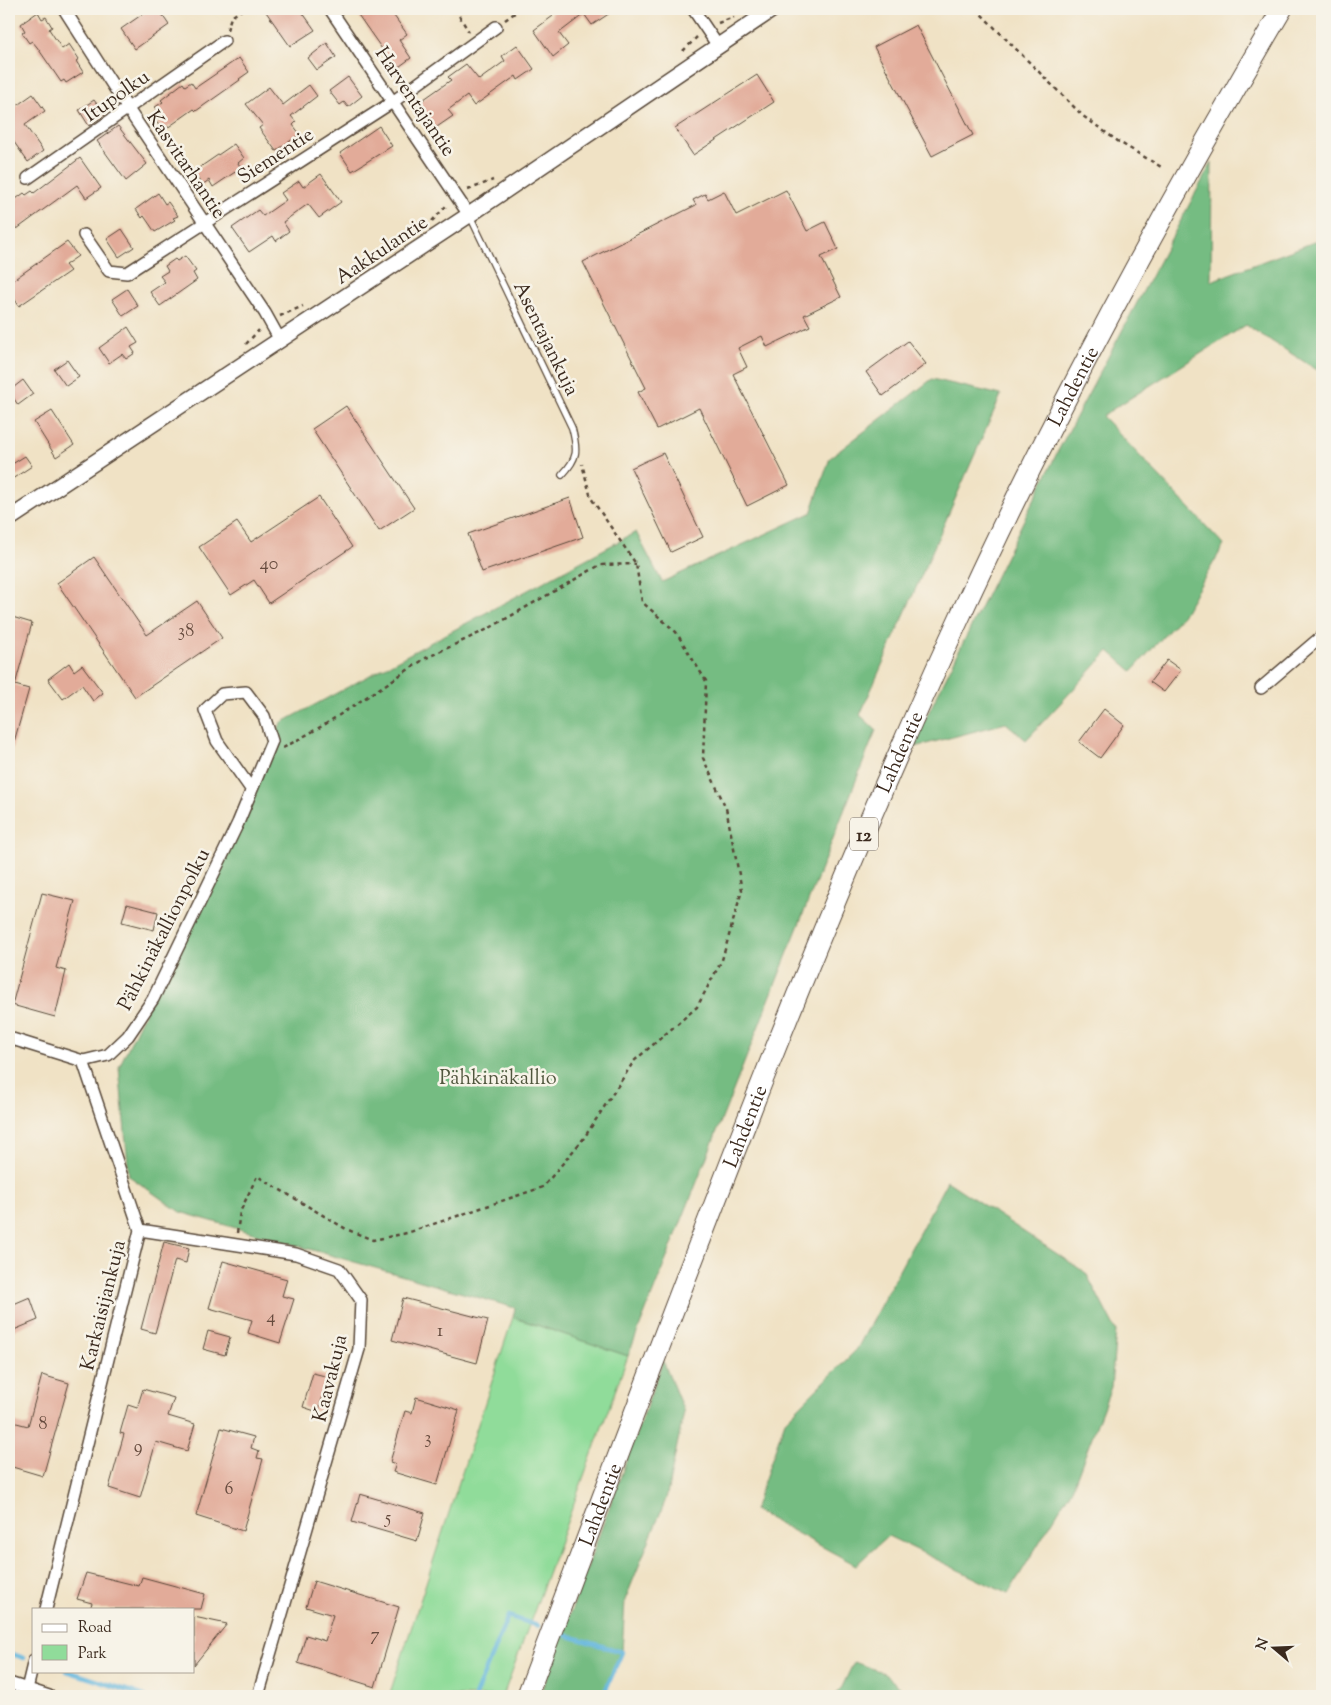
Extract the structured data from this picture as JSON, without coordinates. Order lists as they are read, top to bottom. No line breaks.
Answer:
{"streets":{"highway":["Lahdentie","12"],"street":["Itupolku","Harventajantie","Siementie","Kasvitarhantie","Aakkulantie","Pähkinäkallionpolku","Karkaisijankuja","Kaavakuja"],"lane":["Asentajankuja"]},"crossings":[["Itupolku","Kasvitarhantie"],["Harventajantie","Siementie"],["Harventajantie","Aakkulantie"],["Harventajantie","Asentajankuja"],["Siementie","Kasvitarhantie"],["Kasvitarhantie","Aakkulantie"],["Aakkulantie","Asentajankuja"],["Pähkinäkallionpolku","Karkaisijankuja"],["Karkaisijankuja","Kaavakuja"]],"parks":["Pähkinäkallio"],"house_numbers":["40","38","4","1","8","3","9","6","5","7"],"legend":["Road","Park"],"north":"left"}
